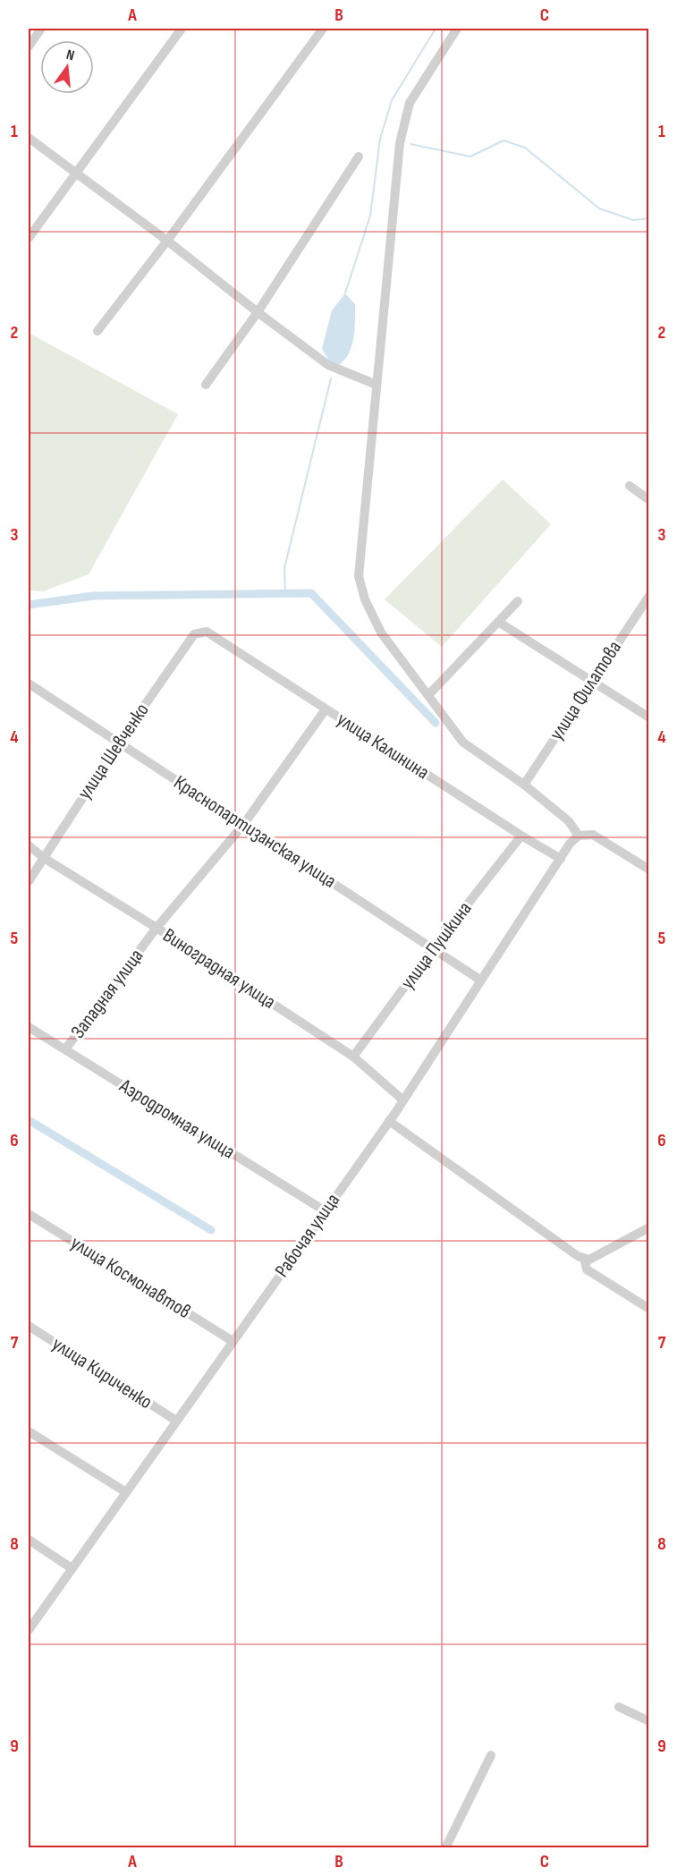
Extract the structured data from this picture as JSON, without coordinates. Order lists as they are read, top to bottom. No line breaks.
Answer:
{"streets":{"street":["улица Филатова","улица Калинина","улица Шевченко","Краснопартизанская улица","улица Пушкина","Виноградная улица","Западная улица","Аэродромная улица","Рабочая улица","улица Космонавтов","улица Кириченко"]},"crossings":[["улица Калинина","улица Шевченко"],["улица Калинина","улица Пушкина"],["улица Калинина","Западная улица"],["улица Калинина","Рабочая улица"],["улица Шевченко","Краснопартизанская улица"],["улица Шевченко","Виноградная улица"],["Краснопартизанская улица","улица Пушкина"],["Краснопартизанская улица","Западная улица"],["Краснопартизанская улица","Рабочая улица"],["улица Пушкина","Виноградная улица"],["Виноградная улица","Западная улица"],["Виноградная улица","Рабочая улица"],["Западная улица","Аэродромная улица"],["Аэродромная улица","Рабочая улица"],["Рабочая улица","улица Космонавтов"],["Рабочая улица","улица Кириченко"]],"north":"top","grid":{"columns":["A","B","C"],"rows":["1","2","3","4","5","6","7","8","9"]}}
